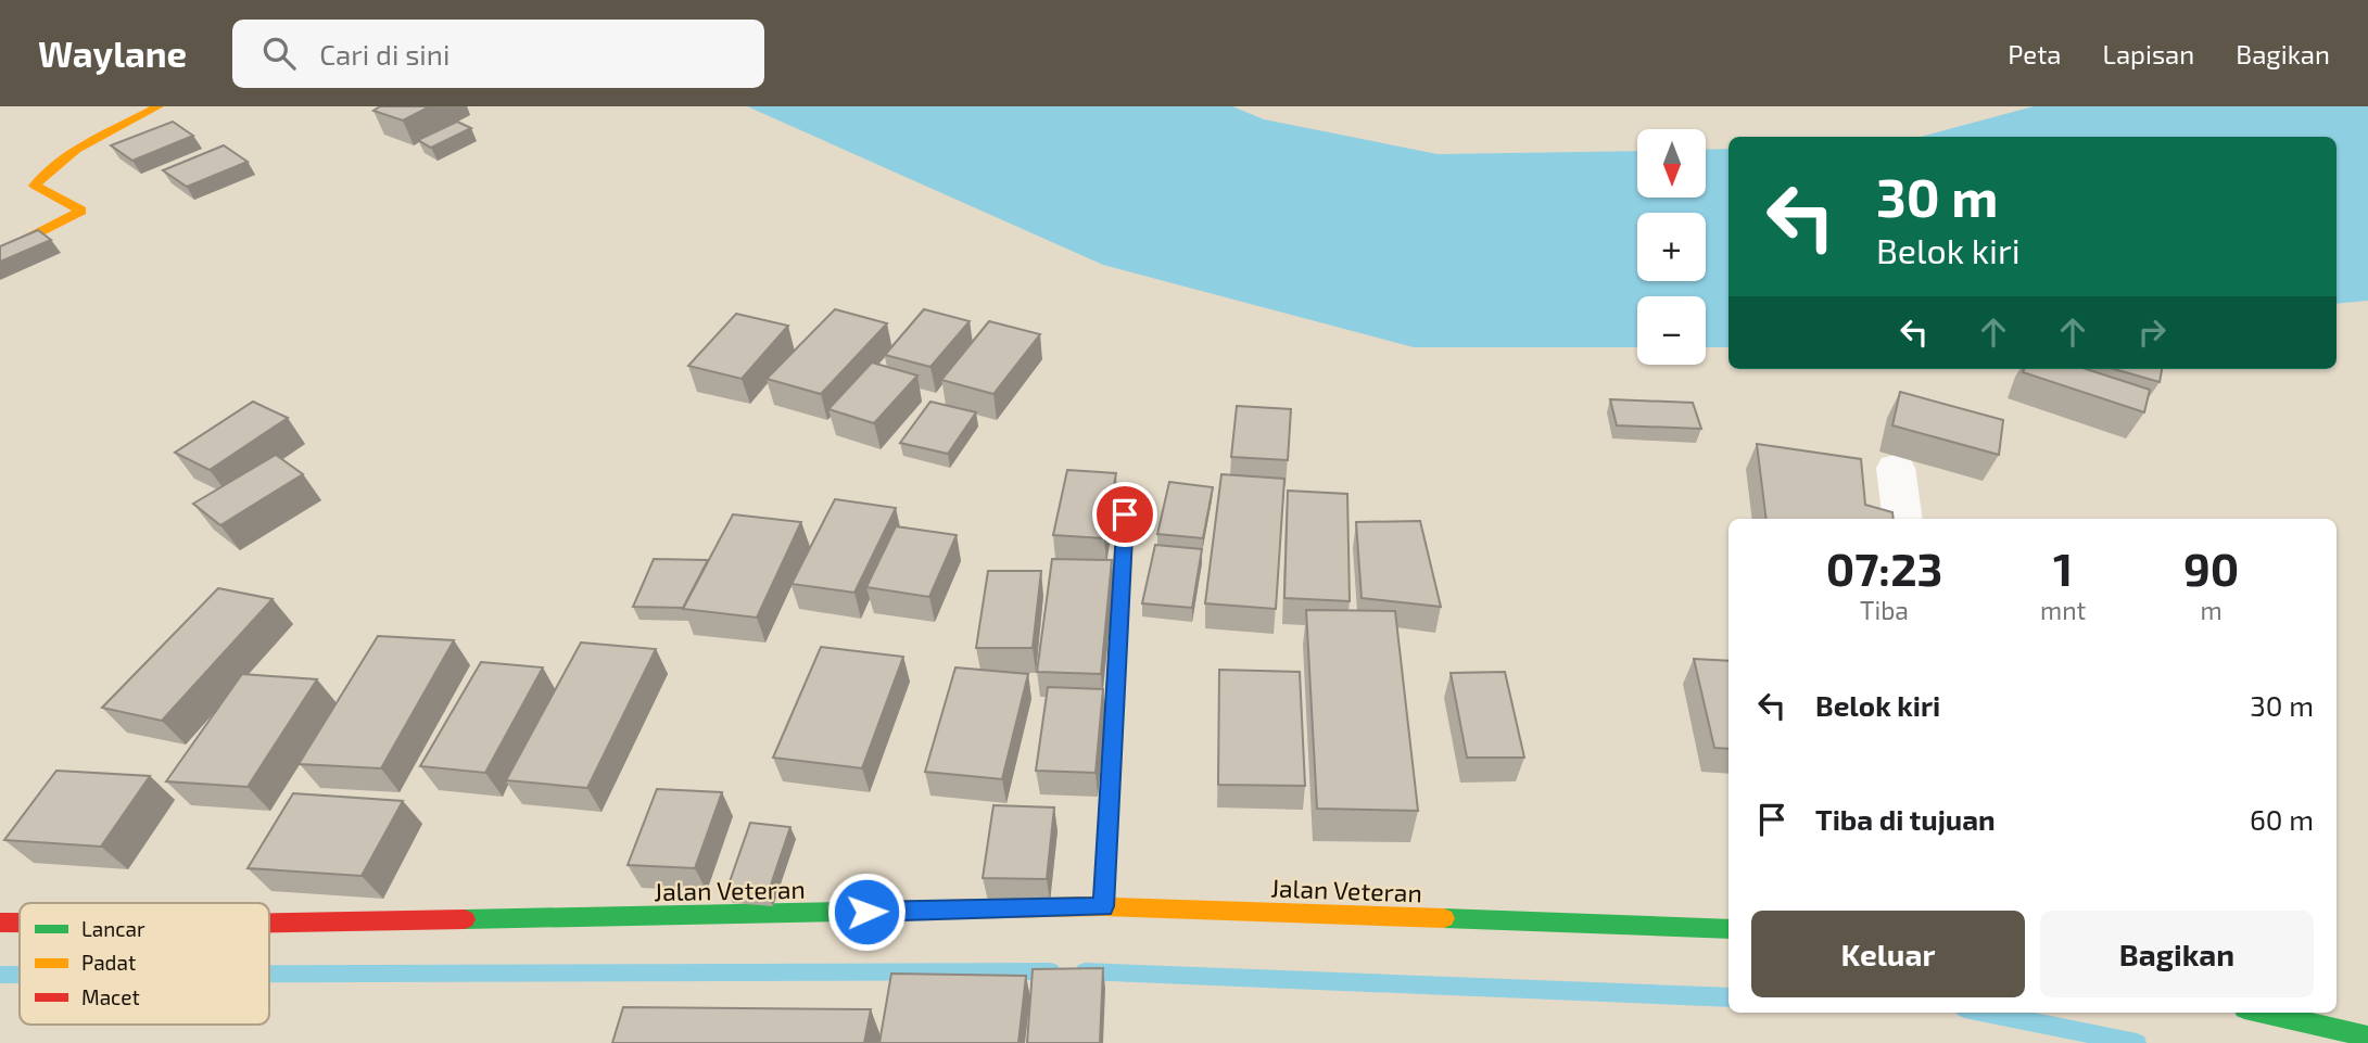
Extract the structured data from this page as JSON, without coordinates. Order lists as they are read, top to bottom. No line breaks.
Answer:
{"streets":{"street":["Jalan Veteran"]},"legend":["Lancar","Padat","Macet"],"north":"bottom","page":{"header":"Waylane","search":"Cari di sini","nav":["Peta","Lapisan","Bagikan"],"map_buttons":["+","−"],"turn":["30 m","Belok kiri"],"eta":["07:23","Tiba","1","mnt","90","m"],"list":[{"name":"Belok kiri","value":"30 m"},{"name":"Tiba di tujuan","value":"60 m"}],"buttons":["Keluar","Bagikan"]}}
